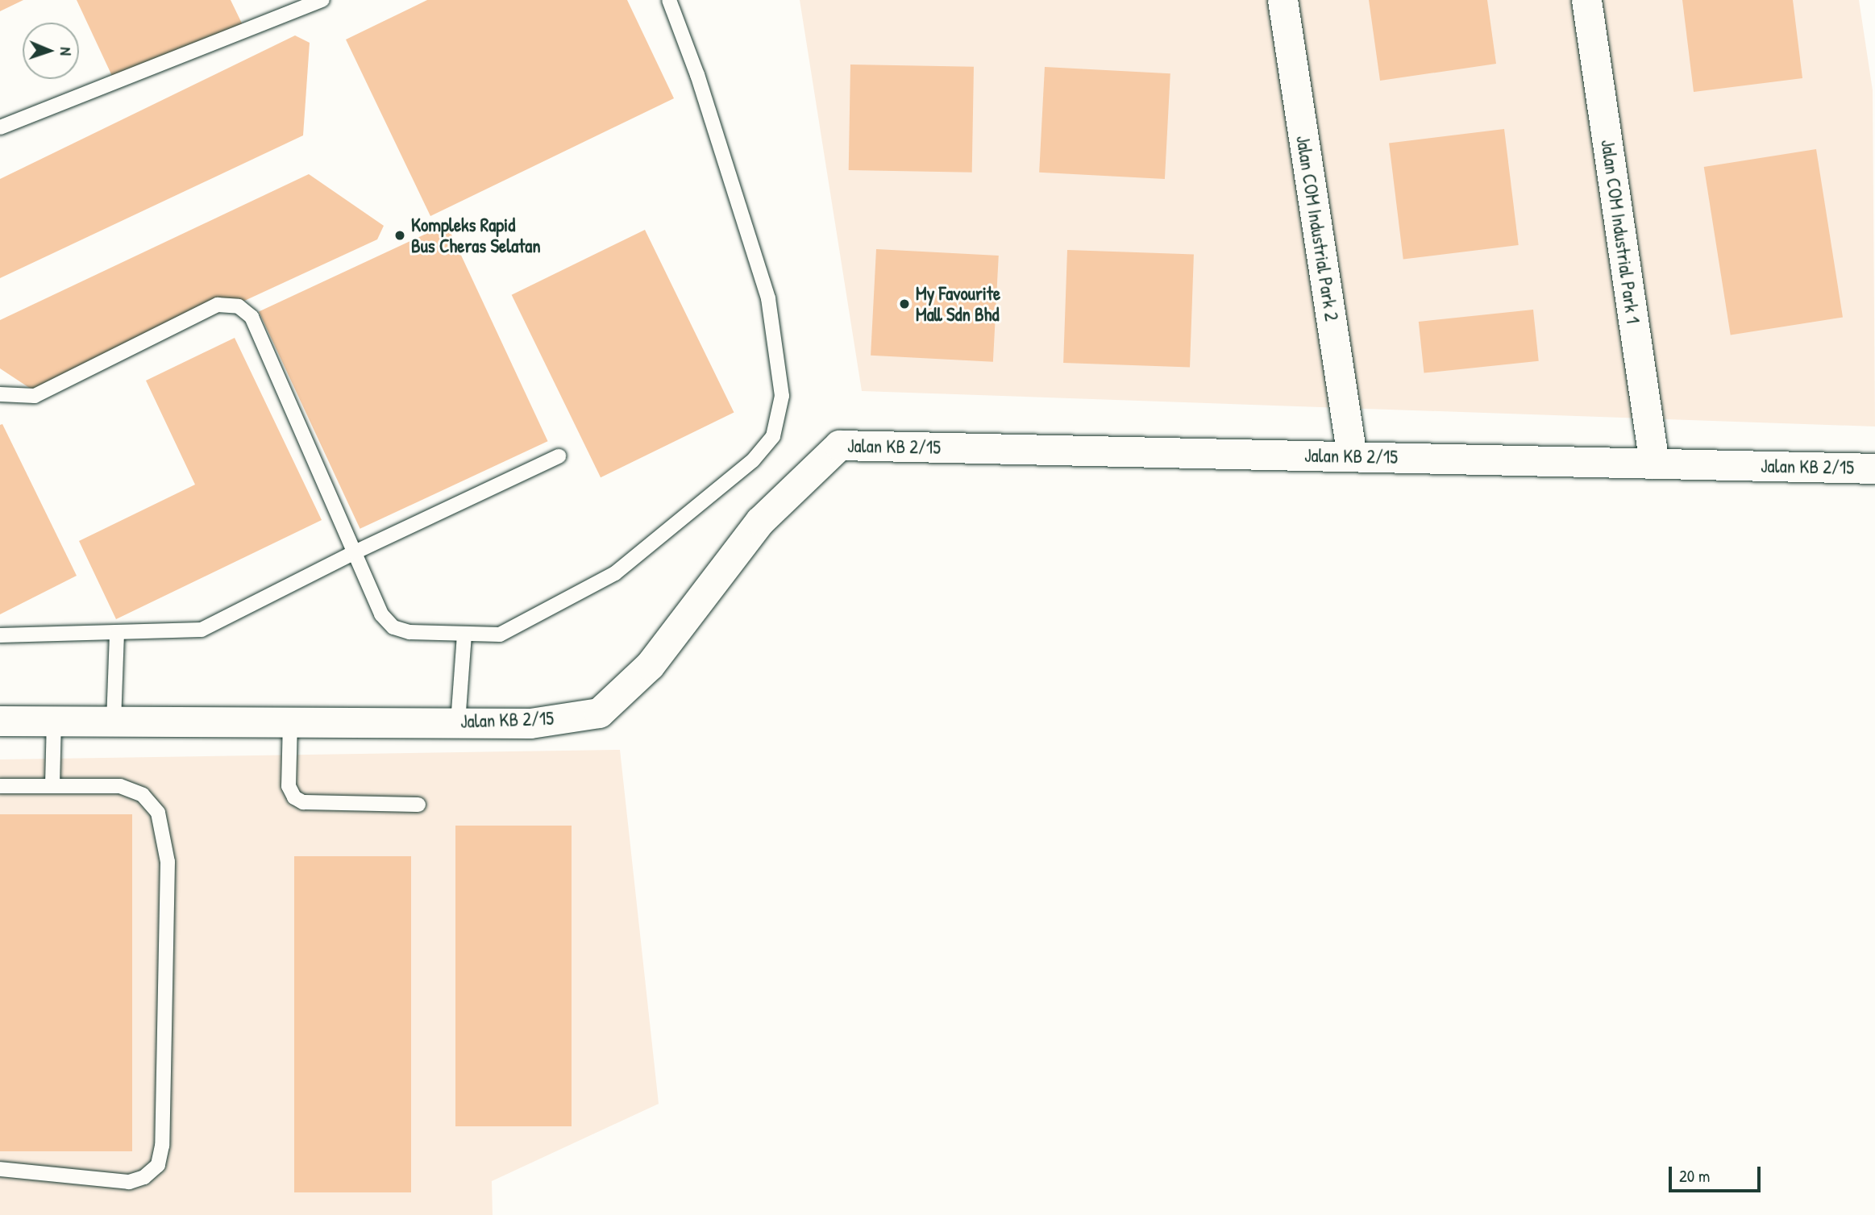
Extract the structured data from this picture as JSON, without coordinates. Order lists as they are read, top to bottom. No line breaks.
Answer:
{"streets":{"street":["Jalan COM Industrial Park 2","Jalan COM Industrial Park 1","Jalan KB 2/15"]},"crossings":[["Jalan COM Industrial Park 2","Jalan KB 2/15"],["Jalan COM Industrial Park 1","Jalan KB 2/15"]],"places":["Kompleks Rapid Bus Cheras Selatan","My Favourite Mall Sdn Bhd"],"scale_bar":"20 m","north":"right"}
